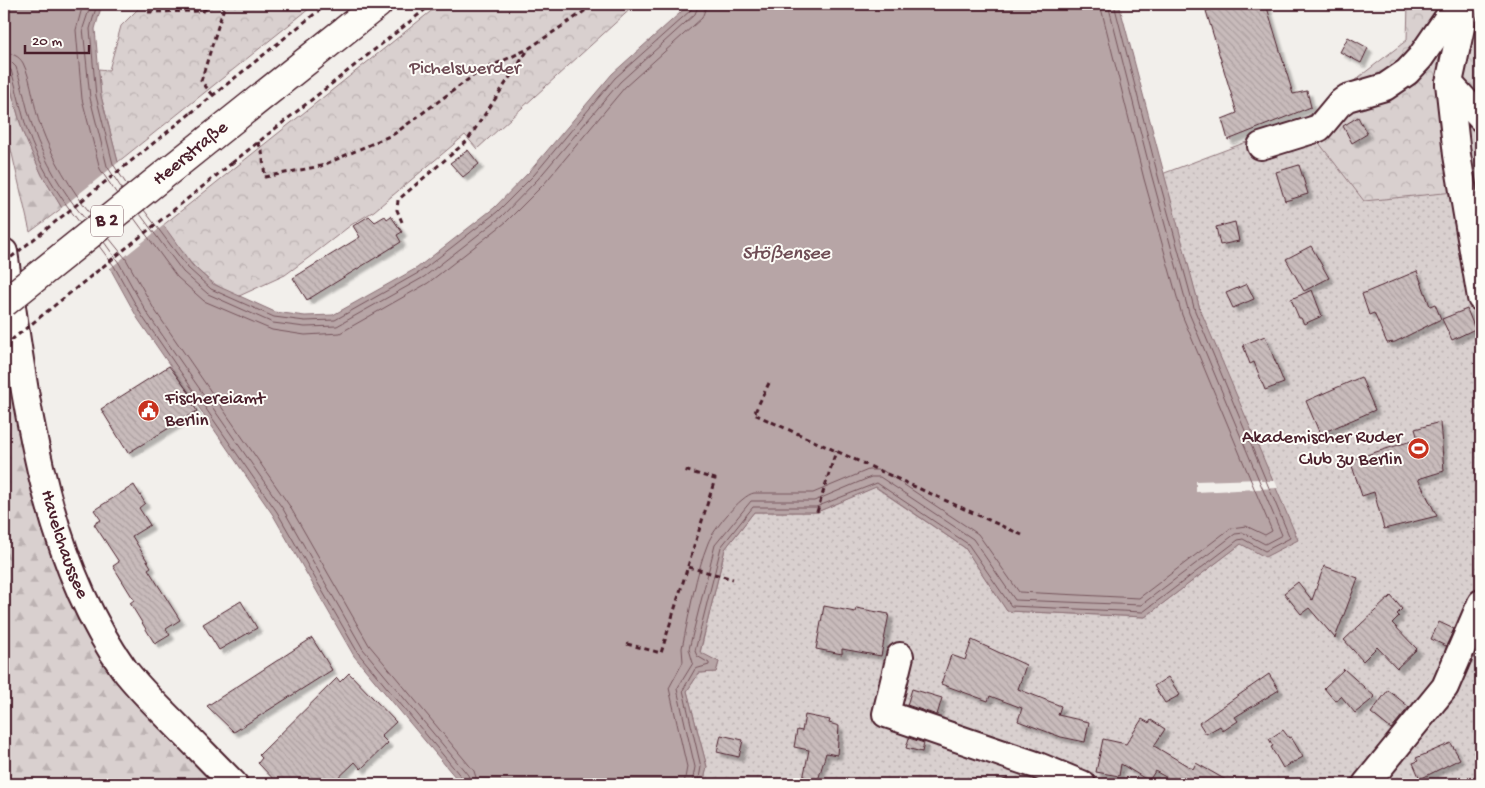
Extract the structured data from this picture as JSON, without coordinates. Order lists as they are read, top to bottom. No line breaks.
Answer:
{"streets":{"main road":["Heerstraße","B 2"],"street":["Havelchaussee"]},"water":["Stößensee"],"parks":["Pichelswerder"],"places":{"public building":["Fischereiamt Berlin"],"sports":["Akademischer Ruder Club zu Berlin"]},"scale_bar":"20 m"}
